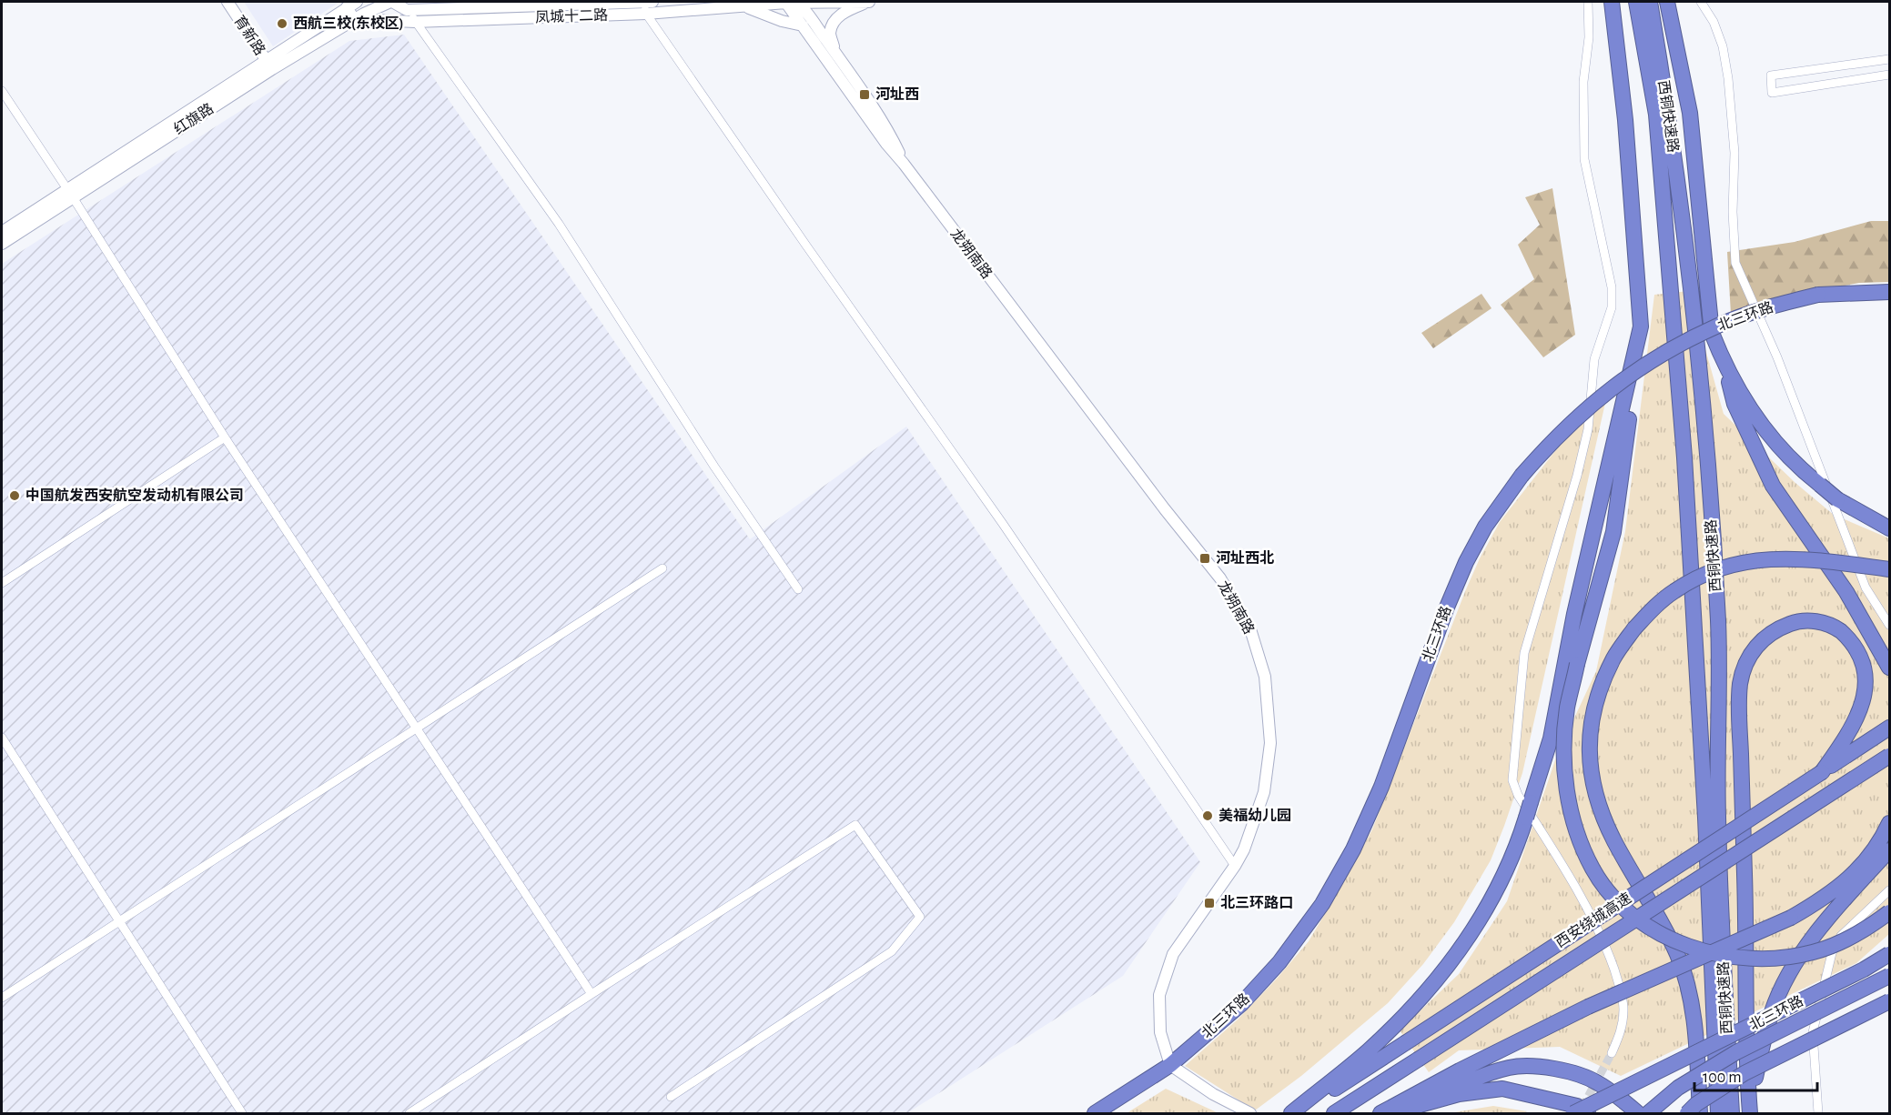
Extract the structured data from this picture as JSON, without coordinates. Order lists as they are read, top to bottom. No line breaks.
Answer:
{"streets":{"highway":["西铜快速路","北三环路","西安绕城高速"],"street":["凤城十二路","育新路","红旗路","龙朔南路"]},"crossings":[["凤城十二路","红旗路"],["凤城十二路","龙朔南路"],["育新路","红旗路"],["龙朔南路","北三环路"]],"places":{"other":["西航三校(东校区)","中国航发西安航空发动机有限公司","美福幼儿园"],"transit":["河址西","河址西北","北三环路口"]},"scale_bar":"100 m"}
